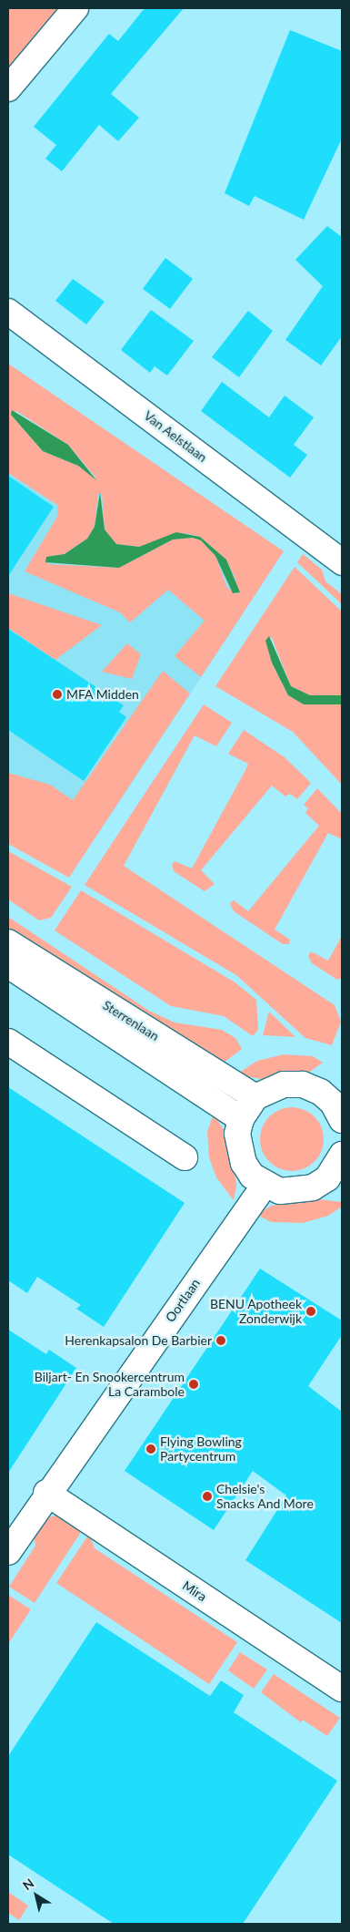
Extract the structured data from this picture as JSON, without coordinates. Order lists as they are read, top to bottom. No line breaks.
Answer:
{"streets":{"street":["Van Aelstlaan","Sterrenlaan","Oortlaan","Mira"]},"crossings":[["Oortlaan","Mira"]],"places":["MFA Midden","BENU Apotheek Zonderwijk","Herenkapsalon De Barbier","Biljart- En Snookercentrum La Carambole","Flying Bowling Partycentrum","Chelsie's Snacks And More"],"north":"top left"}
